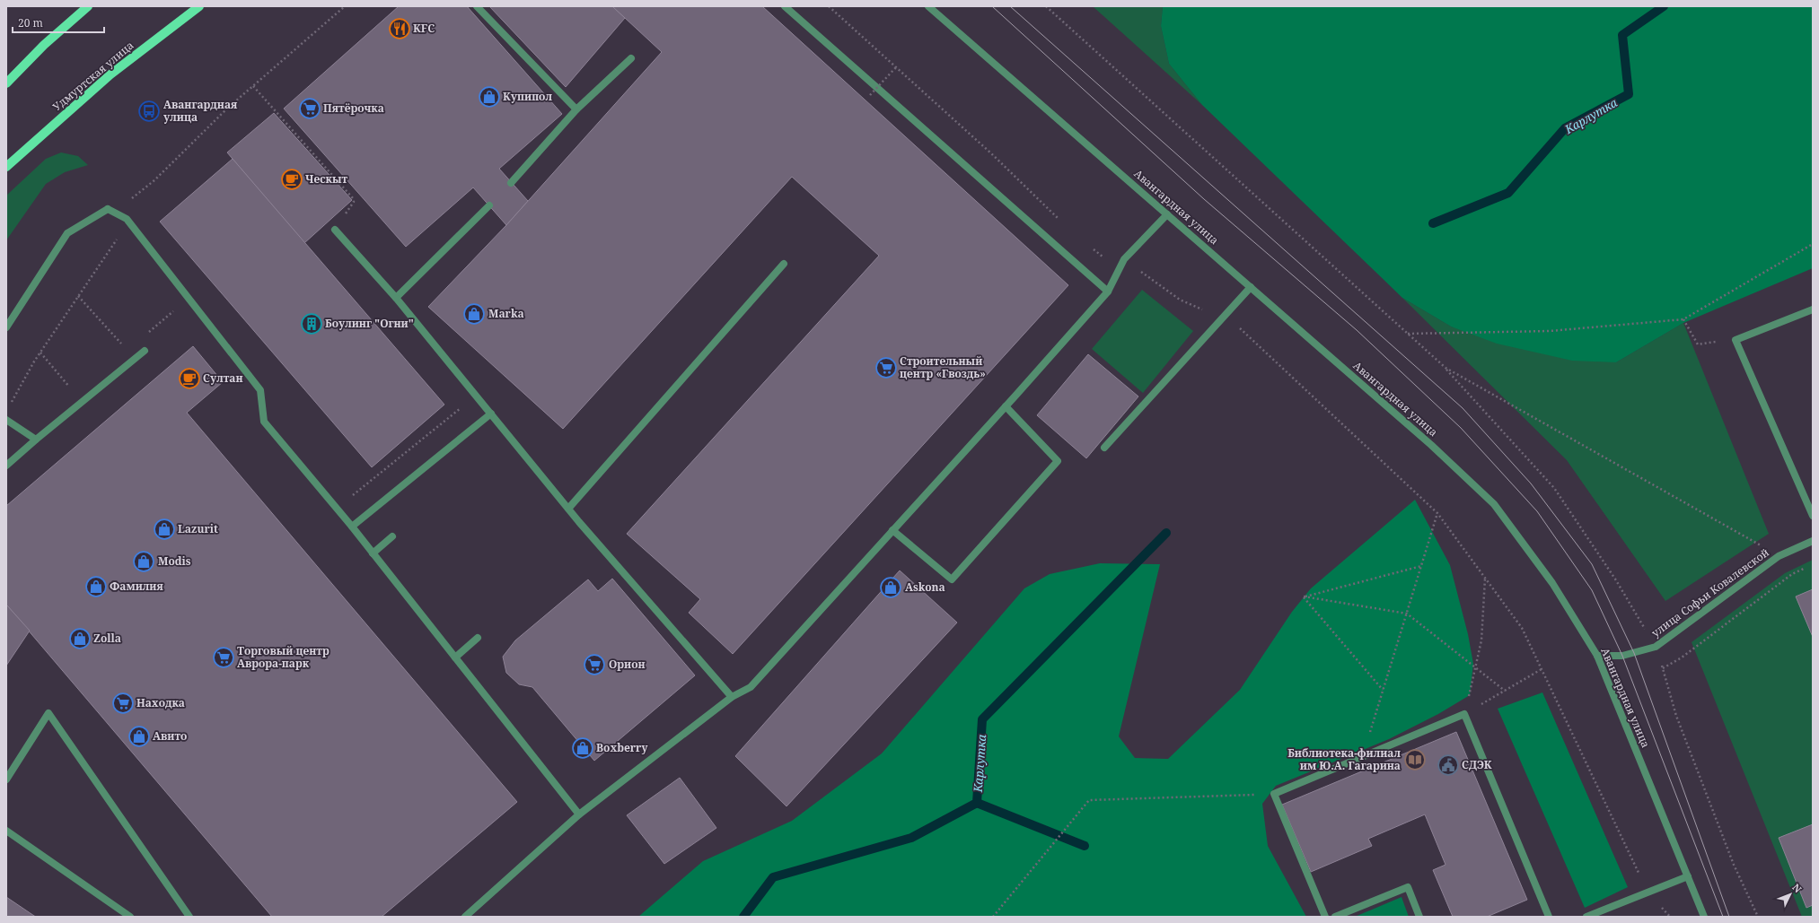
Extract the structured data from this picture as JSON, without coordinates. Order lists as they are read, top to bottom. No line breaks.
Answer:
{"streets":{"main road":["Удмуртская улица"],"street":["Авангардная улица","улица Софьи Ковалевской"]},"crossings":[["Авангардная улица","улица Софьи Ковалевской"]],"water":["Карлутка"],"places":{"restaurant":["KFC"],"shop":["Купипол","Marka","Lazurit","Modis","Фамилия","Askona","Zolla","Авито","Boxberry"],"supermarket":["Пятёрочка","Строительный центр «Гвоздь»","Торговый центр Аврора-парк","Орион","Находка"],"bus stop":["Авангардная улица"],"cafe":["Ческыт","Султан"],"building":["Боулинг \"Огни\""],"library":["Библиотека-филиал им Ю.А. Гагарина"],"public building":["СДЭК"]},"scale_bar":"20 m","north":"top right"}
